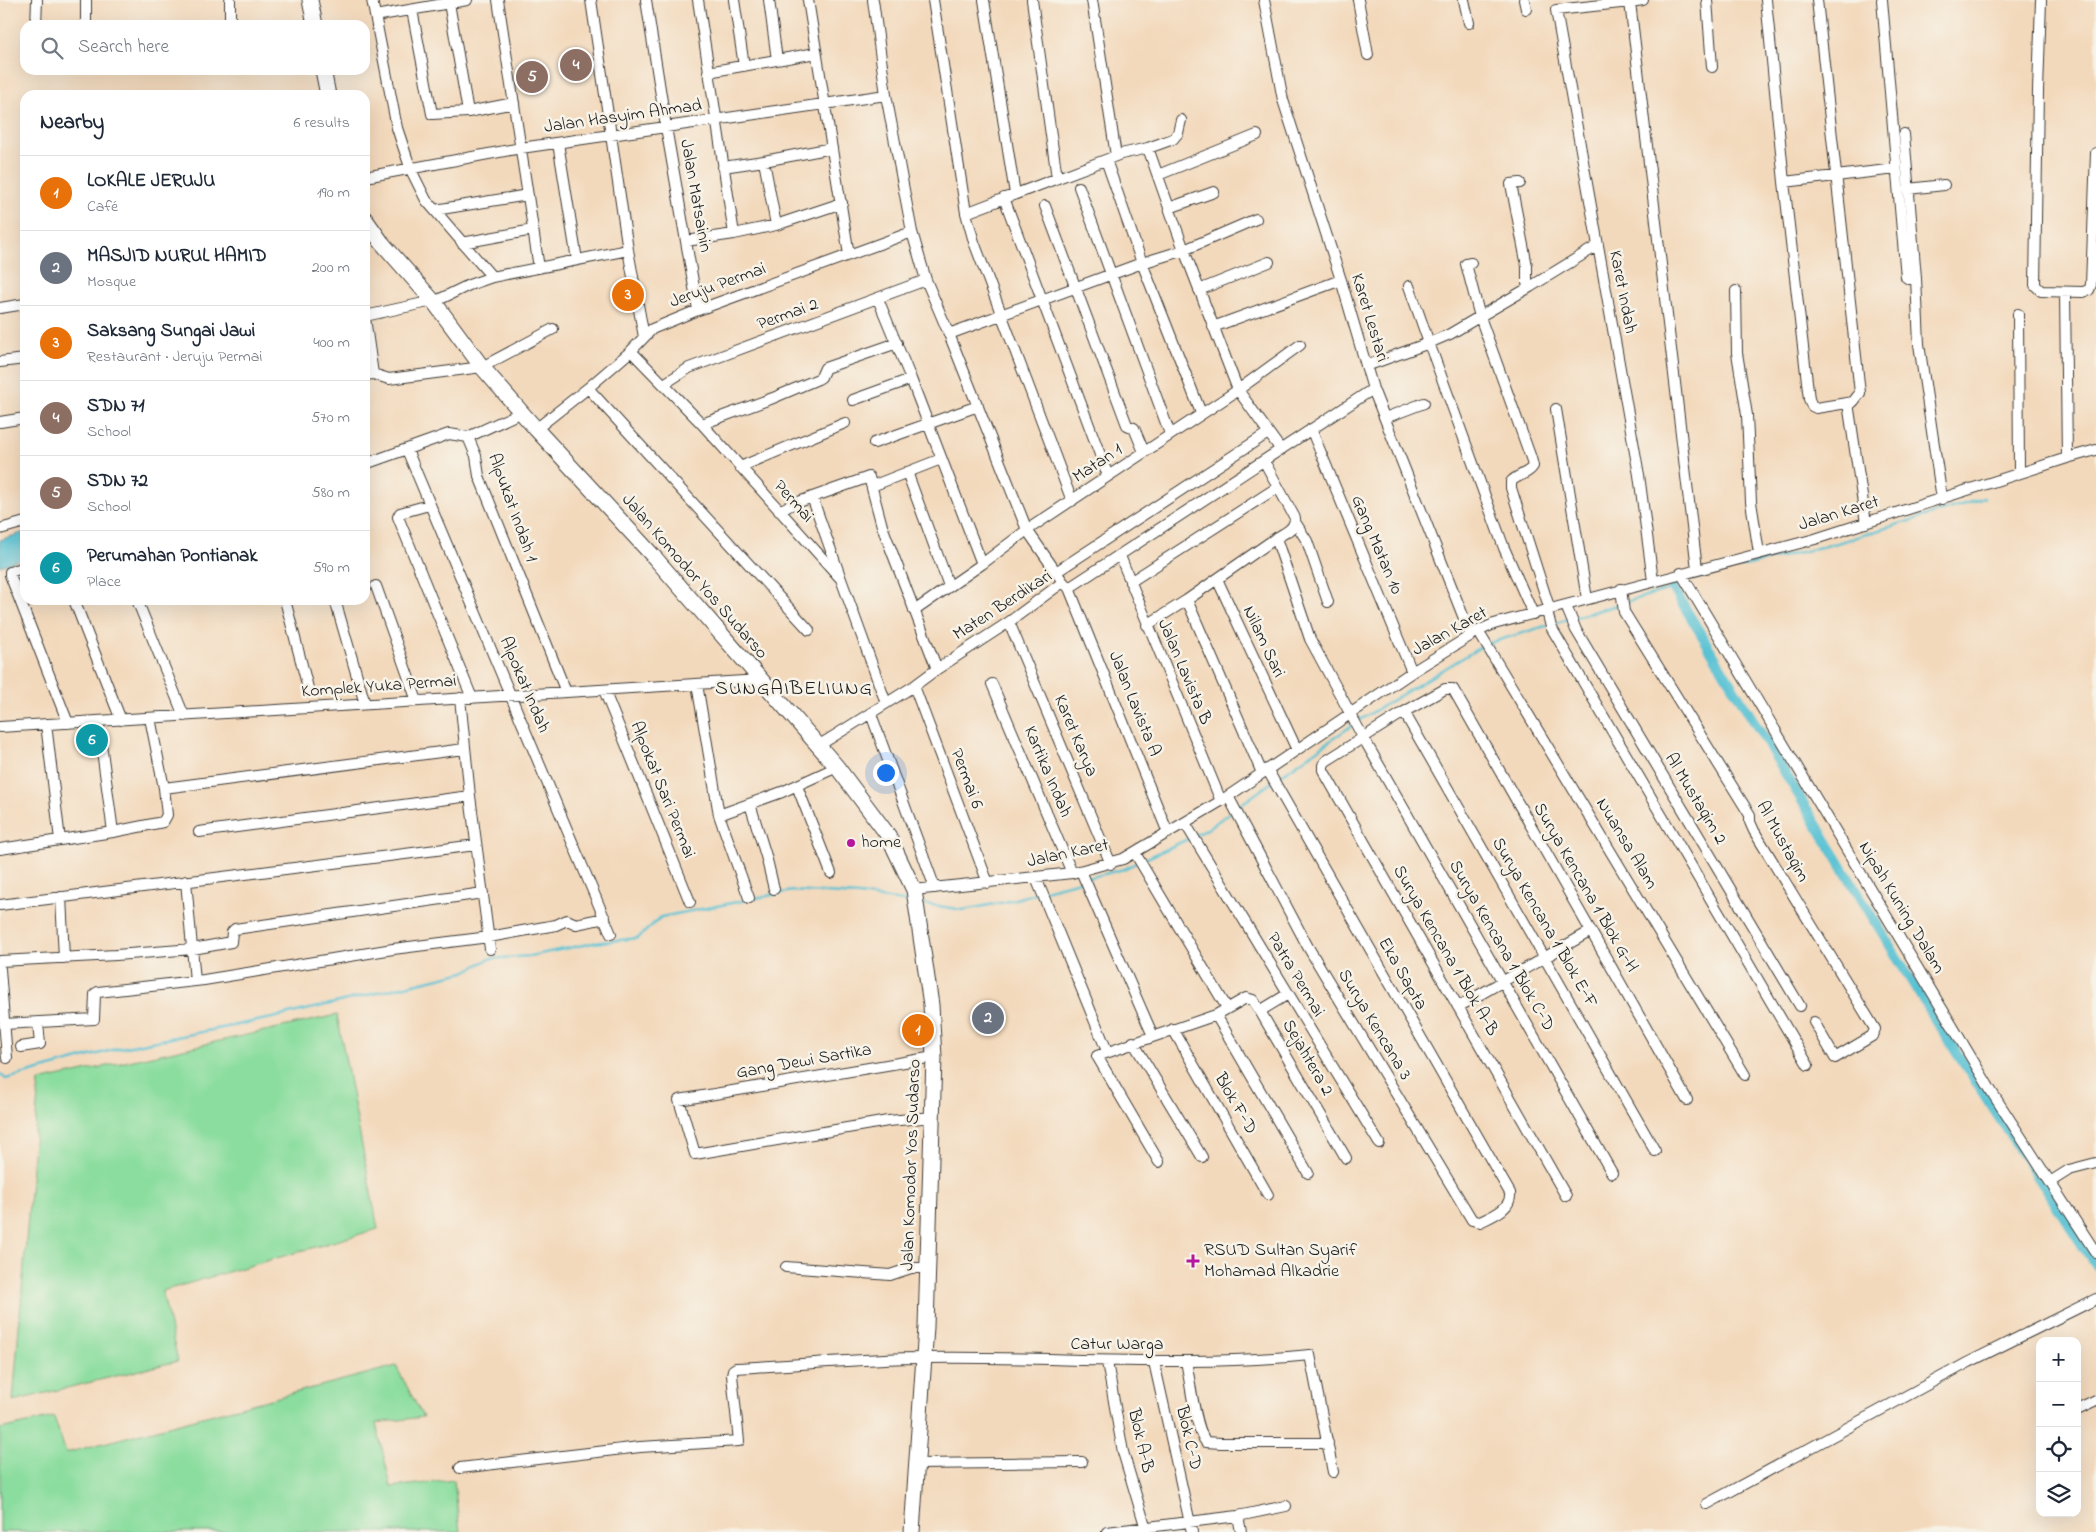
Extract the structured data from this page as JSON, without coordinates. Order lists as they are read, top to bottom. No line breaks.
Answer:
{"streets":{"street":["Jalan Hasyim Ahmad","Jalan Matsainin","Jeruju Permai","Karet Indah","Permai 2","Karet Lestari","Matan 1","Permai","Alpukat Indah 1","Jalan Karet","Gang Matan 10","Jalan Komodor Yos Sudarso","Maten Berdikari","Nilam Sari","Jalan Lavista B","Alpokat Indah","Komplek Yuka Permai","Jalan Lavista A","Karet Karya","Kartika Indah","Permai 6","Alpokat Sari Permai","Al Mustaqim 2","Al Mustaqim","Nuansa Alam","Surya Kencana 1 Blok G-H","Nipah Kuning Dalam","Surya Kencana 1 Blok E-F","Surya Kencana 1 Blok C-D","Surya Kencana 1 Blok A-B","Eka Sapta","Patra Permai","Surya Kencana 3","Sejahtera 2","Gang Dewi Sartika","Blok F-D","Catur Warga","Blok C-D","Blok A-B"]},"crossings":[["Jalan Hasyim Ahmad","Jalan Matsainin"],["Jalan Hasyim Ahmad","Jalan Lavista A"],["Jalan Matsainin","Jeruju Permai"],["Jeruju Permai","Permai"],["Jeruju Permai","Jalan Komodor Yos Sudarso"],["Jeruju Permai","Jalan Lavista A"],["Karet Indah","Jalan Karet"],["Permai 2","Permai"],["Permai 2","Jalan Lavista A"],["Karet Lestari","Jalan Karet"],["Karet Lestari","Maten Berdikari"],["Karet Lestari","Nuansa Alam"],["Matan 1","Jalan Lavista A"],["Permai","Maten Berdikari"],["Alpukat Indah 1","Alpokat Indah"],["Alpukat Indah 1","Komplek Yuka Permai"],["Jalan Karet","Gang Matan 10"],["Jalan Karet","Jalan Komodor Yos Sudarso"],["Jalan Karet","Nilam Sari"],["Jalan Karet","Jalan Lavista B"],["Jalan Karet","Jalan Lavista A"],["Jalan Karet","Karet Karya"],["Jalan Karet","Kartika Indah"],["Jalan Karet","Permai 6"],["Jalan Karet","Al Mustaqim 2"],["Jalan Karet","Al Mustaqim"],["Jalan Karet","Nuansa Alam"],["Jalan Karet","Nipah Kuning Dalam"],["Jalan Karet","Surya Kencana 1 Blok C-D"],["Jalan Karet","Eka Sapta"],["Jalan Karet","Patra Permai"],["Jalan Karet","Surya Kencana 3"],["Gang Matan 10","Maten Berdikari"],["Jalan Komodor Yos Sudarso","Maten Berdikari"],["Jalan Komodor Yos Sudarso","Komplek Yuka Permai"],["Jalan Komodor Yos Sudarso","Gang Dewi Sartika"],["Jalan Komodor Yos Sudarso","Catur Warga"],["Maten Berdikari","Jalan Lavista B"],["Maten Berdikari","Jalan Lavista A"],["Maten Berdikari","Karet Karya"],["Maten Berdikari","Permai 6"],["Jalan Lavista B","Surya Kencana 3"],["Alpokat Indah","Komplek Yuka Permai"],["Komplek Yuka Permai","Alpokat Sari Permai"],["Kartika Indah","Sejahtera 2"],["Surya Kencana 1 Blok G-H","Surya Kencana 1 Blok A-B"],["Surya Kencana 1 Blok E-F","Surya Kencana 1 Blok A-B"],["Surya Kencana 1 Blok C-D","Surya Kencana 1 Blok A-B"],["Eka Sapta","Surya Kencana 3"],["Sejahtera 2","Blok F-D"],["Catur Warga","Blok C-D"],["Catur Warga","Blok A-B"]],"districts":["SUNGAIBELIUNG"],"places":{"other":["home"],"health":["RSUD Sultan Syarif Mohamad Alkadrie"]},"page":{"search":"Search here","pins":["4","5","3","6","2","1"],"heading":["Nearby","6 results"],"list":[{"mark":"1","name":"LOKALE JERUJU","note":"Café","value":"190 m"},{"mark":"2","name":"MASJID NURUL HAMID","note":"Mosque","value":"200 m"},{"mark":"3","name":"Saksang Sungai Jawi","note":"Restaurant · Jeruju Permai","value":"400 m"},{"mark":"4","name":"SDN 71","note":"School","value":"570 m"},{"mark":"5","name":"SDN 72","note":"School","value":"580 m"},{"mark":"6","name":"Perumahan Pontianak","note":"Place","value":"590 m"}],"map_buttons":["+","−"]}}
